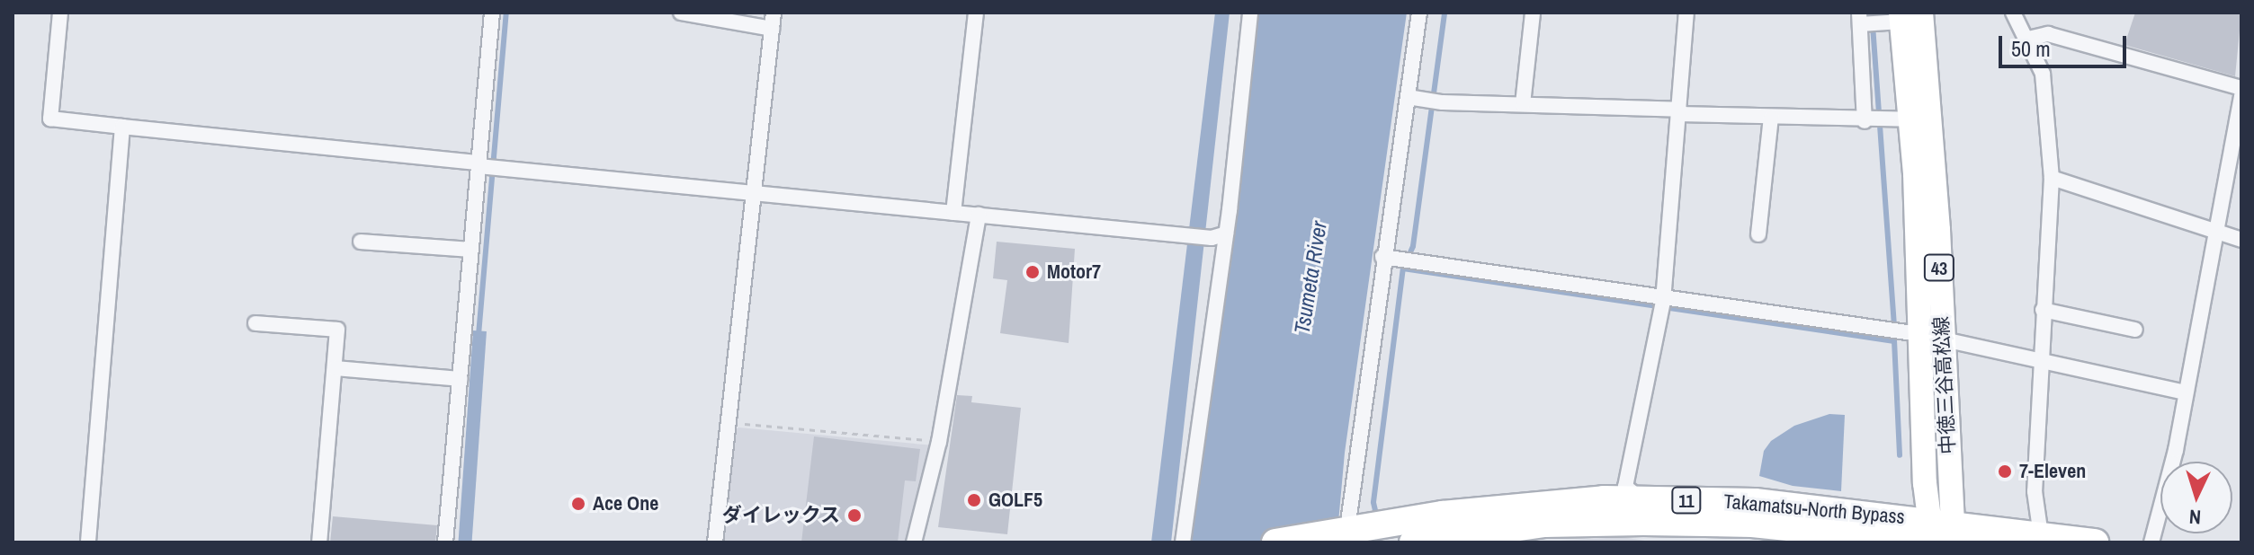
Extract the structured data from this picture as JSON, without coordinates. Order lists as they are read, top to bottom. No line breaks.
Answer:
{"streets":{"highway":["11","Takamatsu-North Bypass"],"main road":["43","中徳三谷高松線"]},"crossings":[["中徳三谷高松線","Takamatsu-North Bypass"]],"water":["Tsumeta River"],"places":["Motor7","7-Eleven","GOLF5","Ace One","ダイレックス"],"scale_bar":"50 m","north":"bottom"}
